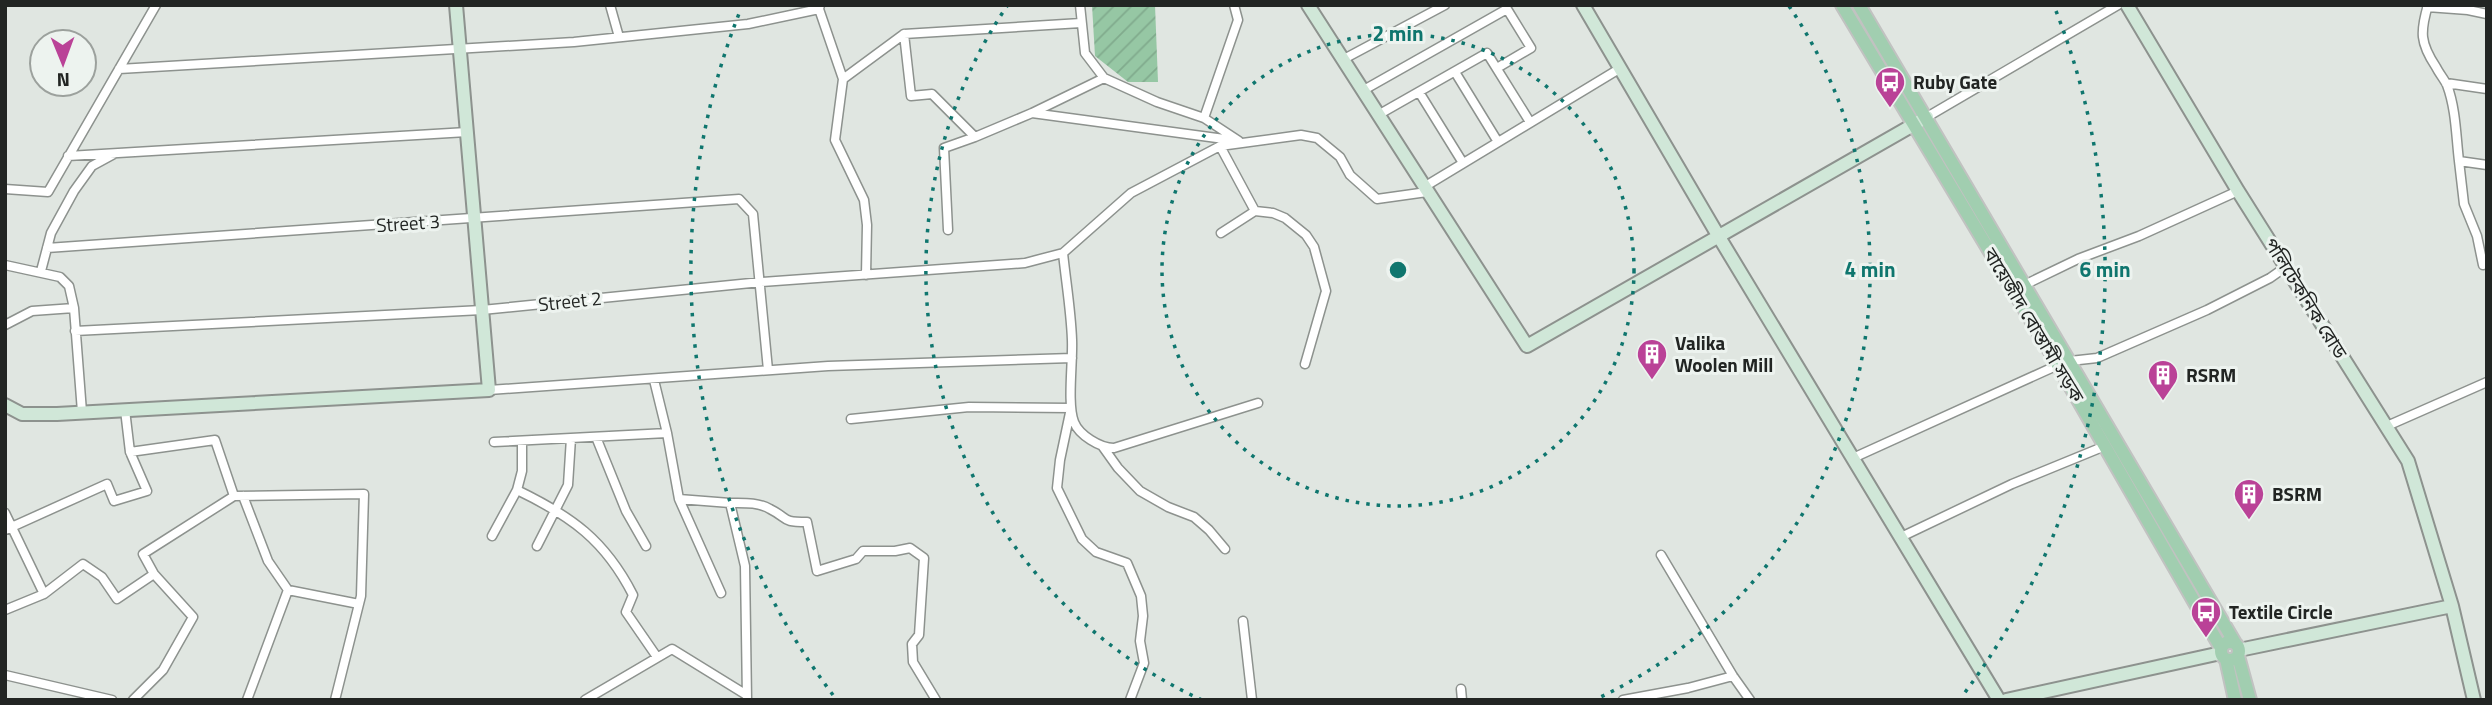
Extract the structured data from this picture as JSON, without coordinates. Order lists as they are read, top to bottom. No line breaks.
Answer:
{"streets":{"main road":["বায়েজীদ বোস্তামী সড়ক"],"street":["Street 3","পলিটেকনিক রোড","Street 2"]},"crossings":[["Street 3","Street 2"]],"places":{"bus stop":["Ruby Gate","Textile Circle"],"building":["Valika Woolen Mill","RSRM","BSRM"]},"north":"bottom","rings":["2 min","4 min","6 min"]}
